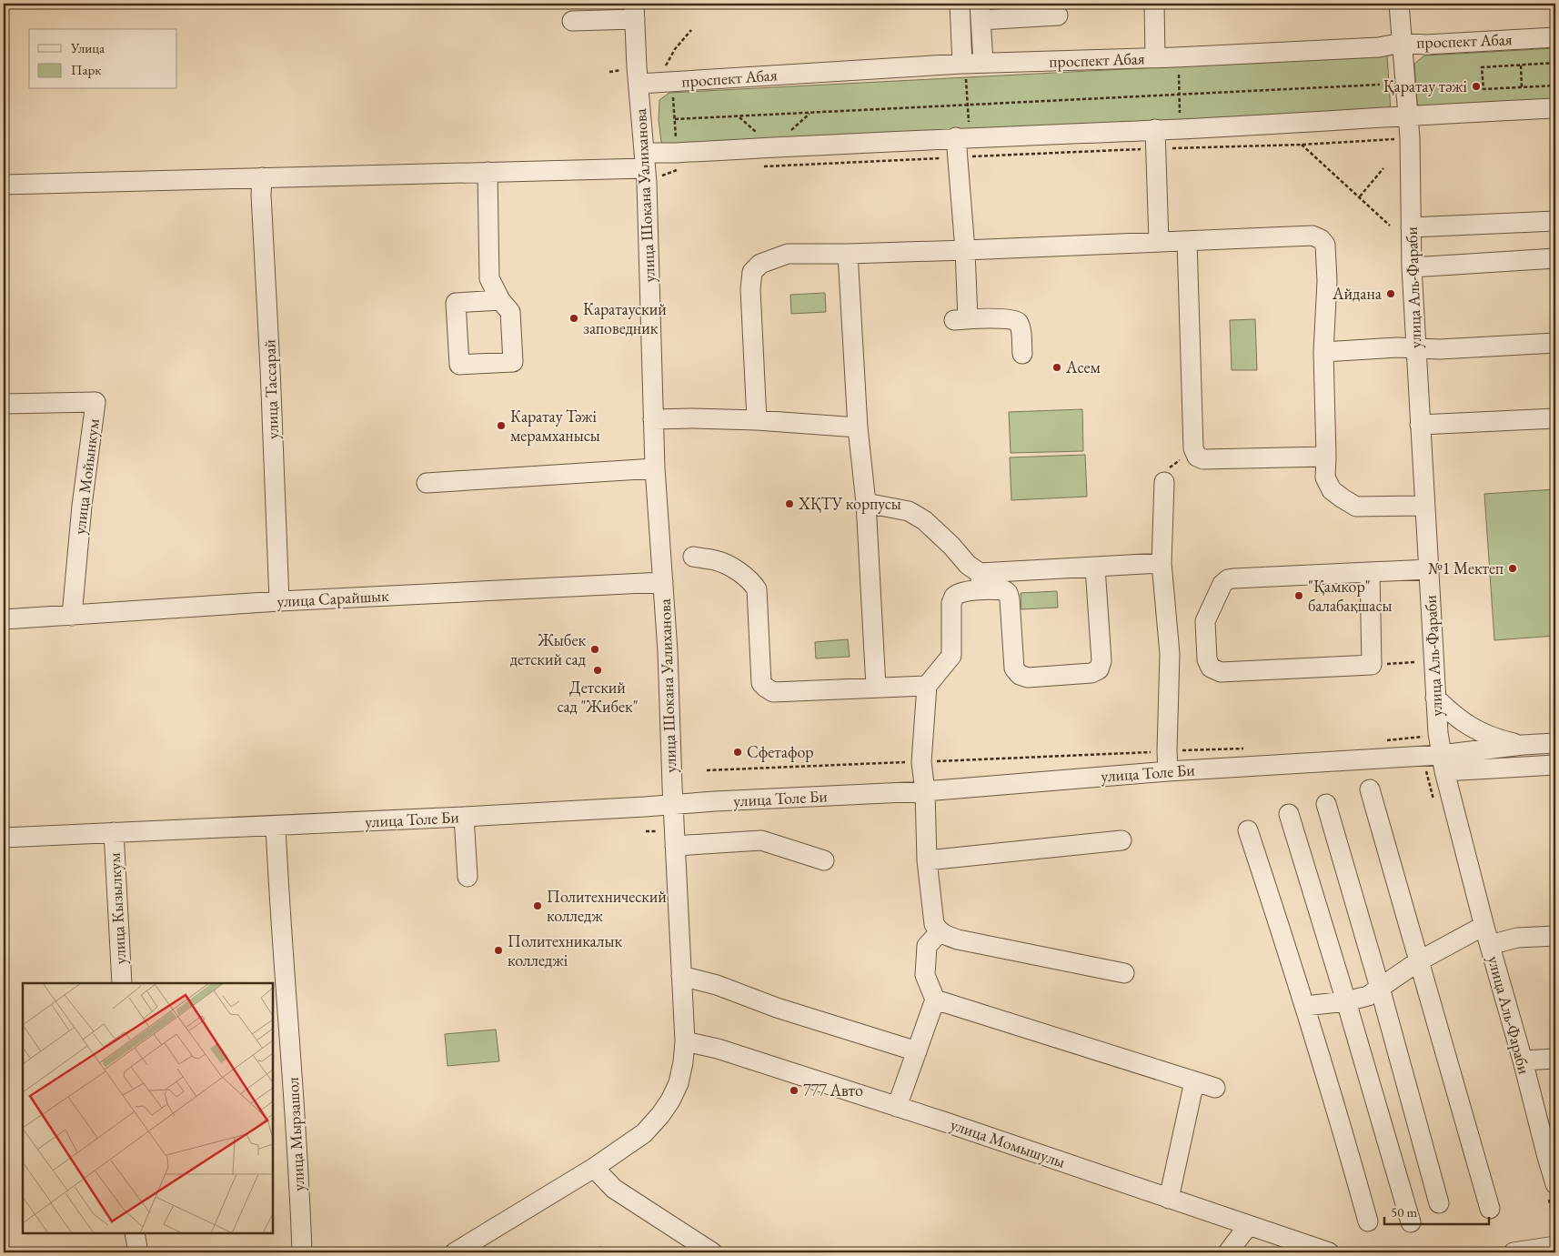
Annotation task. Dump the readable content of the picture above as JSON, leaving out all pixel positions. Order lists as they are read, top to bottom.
{
  "streets": {
    "street": [
      "проспект Абая",
      "улица Шокана Уалиханова",
      "улица Аль-Фараби",
      "улица Тассарай",
      "улица Мойынкум",
      "улица Сарайшык",
      "улица Толе Би",
      "улица Кызылкум",
      "улица Мырзашол",
      "улица Момышулы"
    ]
  },
  "crossings": [
    ["проспект Абая", "улица Шокана Уалиханова"],
    ["проспект Абая", "улица Аль-Фараби"],
    ["улица Шокана Уалиханова", "улица Сарайшык"],
    ["улица Шокана Уалиханова", "улица Толе Би"],
    ["улица Шокана Уалиханова", "улица Момышулы"],
    ["улица Аль-Фараби", "улица Толе Би"],
    ["улица Тассарай", "улица Сарайшык"],
    ["улица Мойынкум", "улица Сарайшык"],
    ["улица Толе Би", "улица Кызылкум"],
    ["улица Толе Би", "улица Мырзашол"]
  ],
  "places": [
    "Қаратау тәжі",
    "Айдана",
    "Каратауский заповедник",
    "Асем",
    "Каратау Тәжі мерамханысы",
    "ХҚТУ корпусы",
    "№1 Мектеп",
    "\"Қамкор\" балабақшасы",
    "Жыбек детский сад",
    "Детский сад \"Жибек\"",
    "Сфетафор",
    "Политехнический колледж",
    "Политехникалык колледжі",
    "777 Авто"
  ],
  "legend": ["Улица", "Парк"],
  "scale_bar": "50 m"
}
